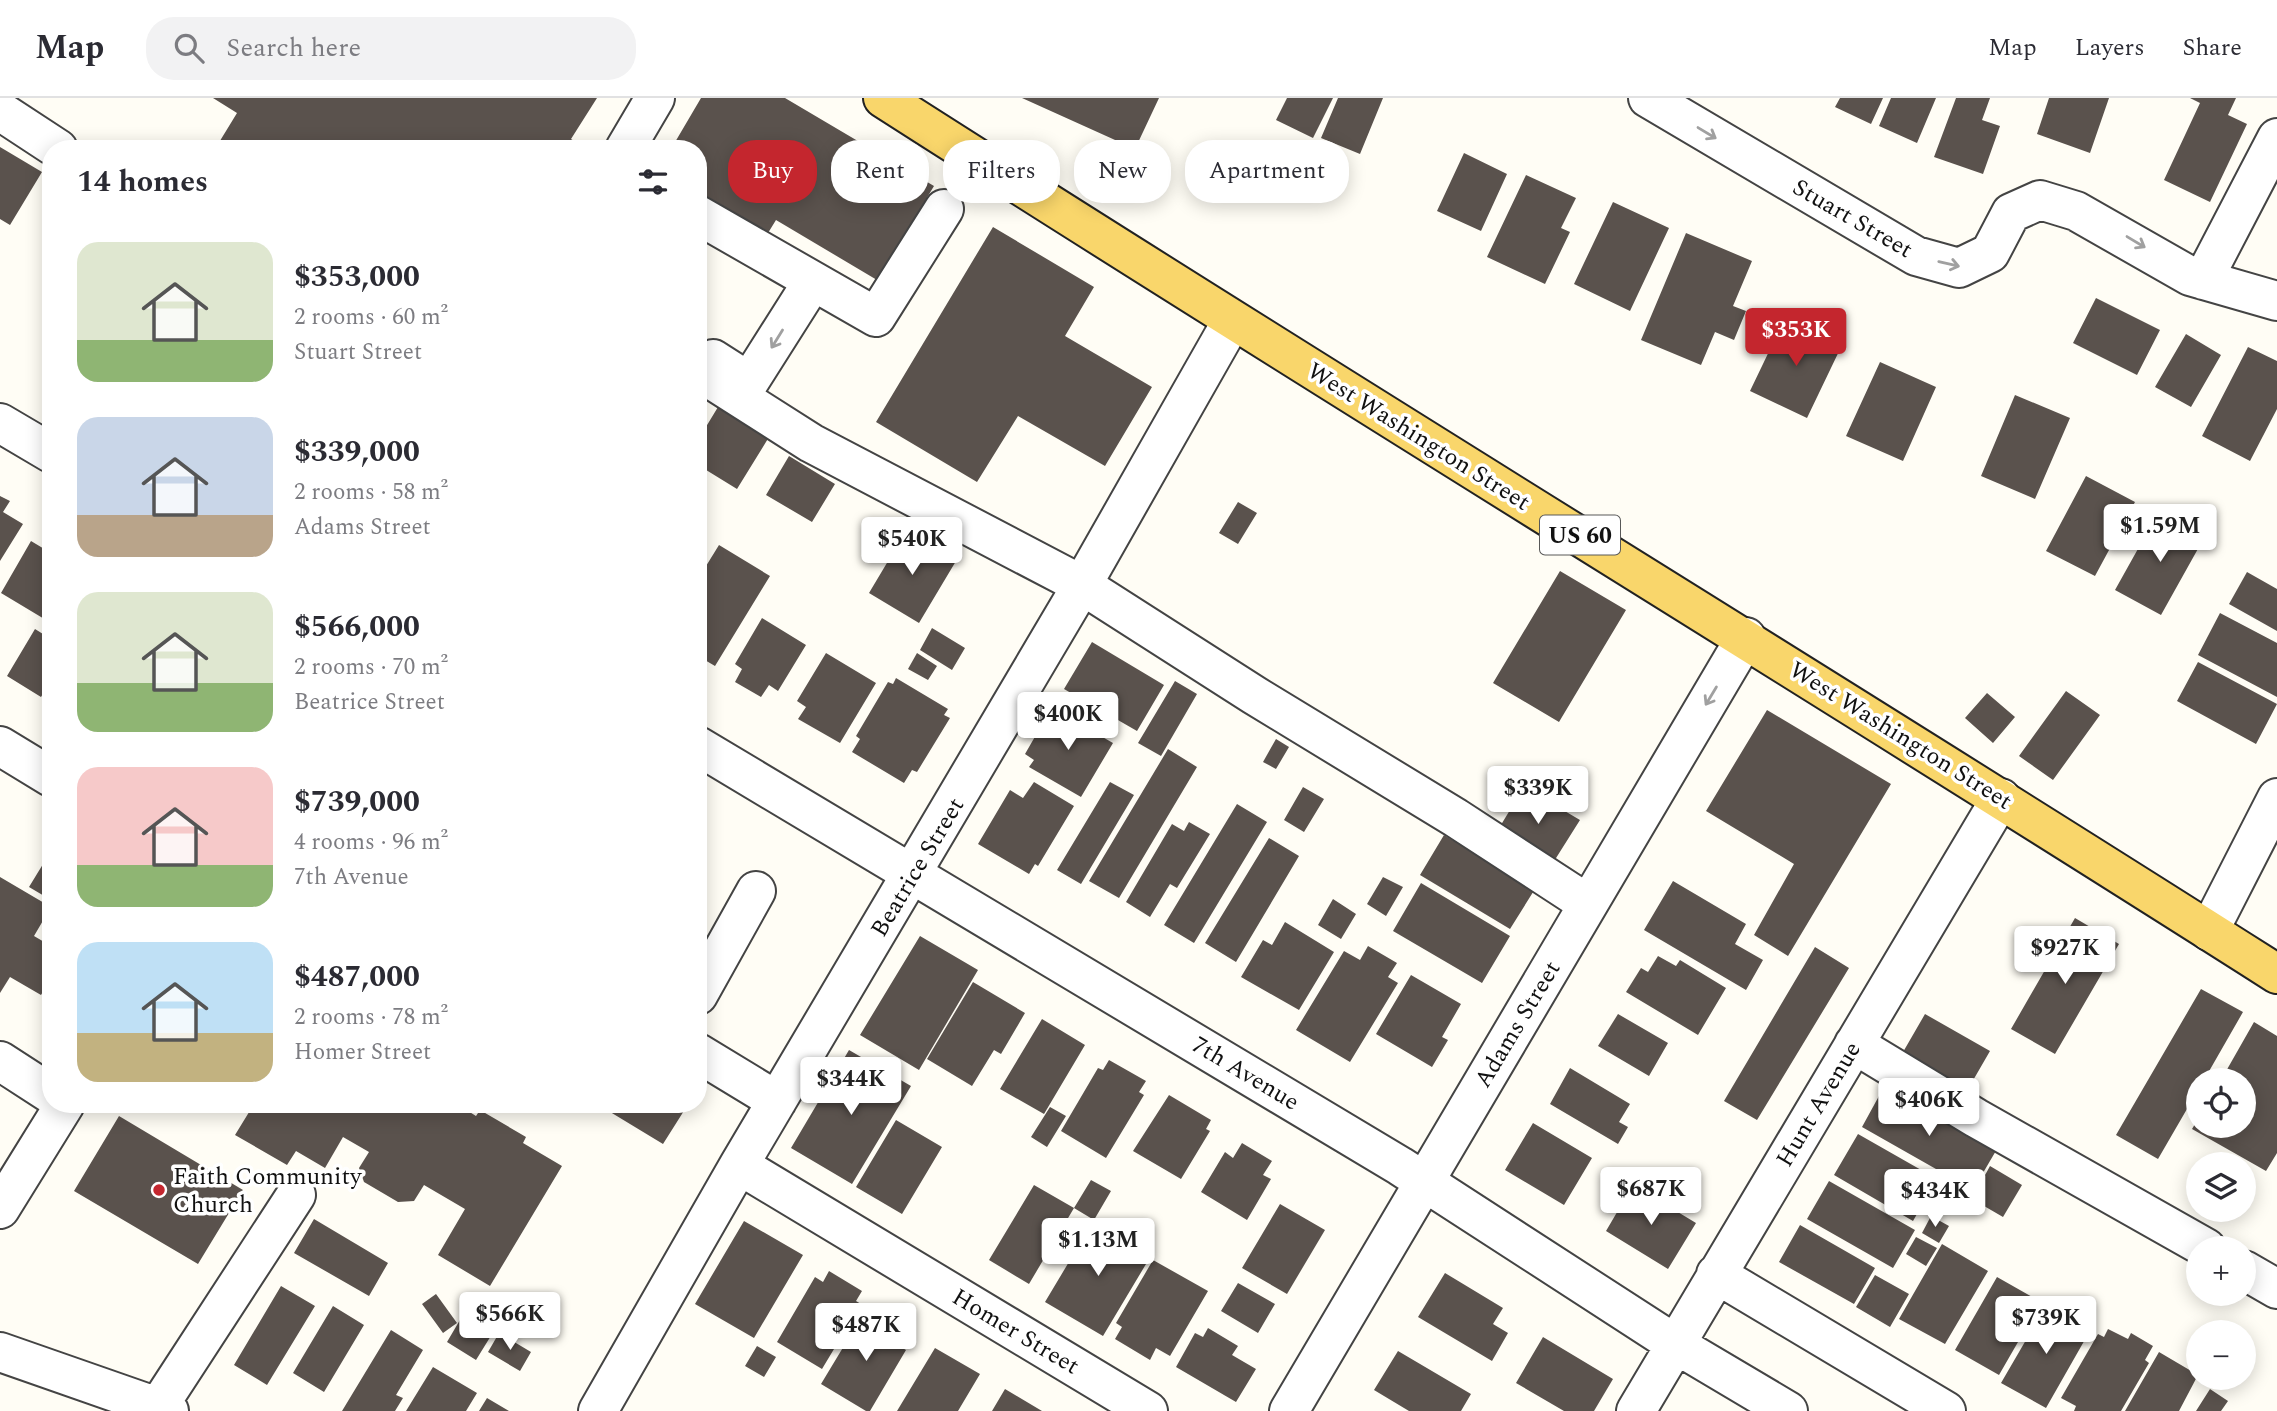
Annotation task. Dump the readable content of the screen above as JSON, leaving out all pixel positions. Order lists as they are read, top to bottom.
{
  "streets": {
    "main road": ["West Washington Street", "US 60"],
    "street": [
      "Stuart Street",
      "Beatrice Street",
      "Adams Street",
      "7th Avenue",
      "Hunt Avenue",
      "Homer Street"
    ]
  },
  "crossings": [
    ["West Washington Street", "Beatrice Street"],
    ["West Washington Street", "Adams Street"],
    ["West Washington Street", "Hunt Avenue"],
    ["Beatrice Street", "7th Avenue"],
    ["Beatrice Street", "Homer Street"],
    ["Adams Street", "7th Avenue"],
    ["7th Avenue", "Hunt Avenue"]
  ],
  "one_way": ["Stuart Street"],
  "places": ["Faith Community Church"],
  "page": {
    "header": "Map",
    "search": "Search here",
    "nav": ["Map", "Layers", "Share"],
    "chip": [
      "Buy",
      "Rent",
      "Filters",
      "New",
      "Apartment"
    ],
    "heading": "14 homes",
    "list": [
      {
        "name": "$353,000",
        "note": "2 rooms · 60 m² · Stuart Street"
      },
      {
        "name": "$339,000",
        "note": "2 rooms · 58 m² · Adams Street"
      },
      {
        "name": "$566,000",
        "note": "2 rooms · 70 m² · Beatrice Street"
      },
      {
        "name": "$739,000",
        "note": "4 rooms · 96 m² · 7th Avenue"
      },
      {
        "name": "$487,000",
        "note": "2 rooms · 78 m² · Homer Street"
      }
    ],
    "price": [
      "$353K",
      "$1.59M",
      "$540K",
      "$400K",
      "$339K",
      "$927K",
      "$344K",
      "$406K",
      "$687K",
      "$434K",
      "$1.13M",
      "$566K",
      "$739K",
      "$487K"
    ],
    "map_buttons": ["+", "−"]
  }
}
